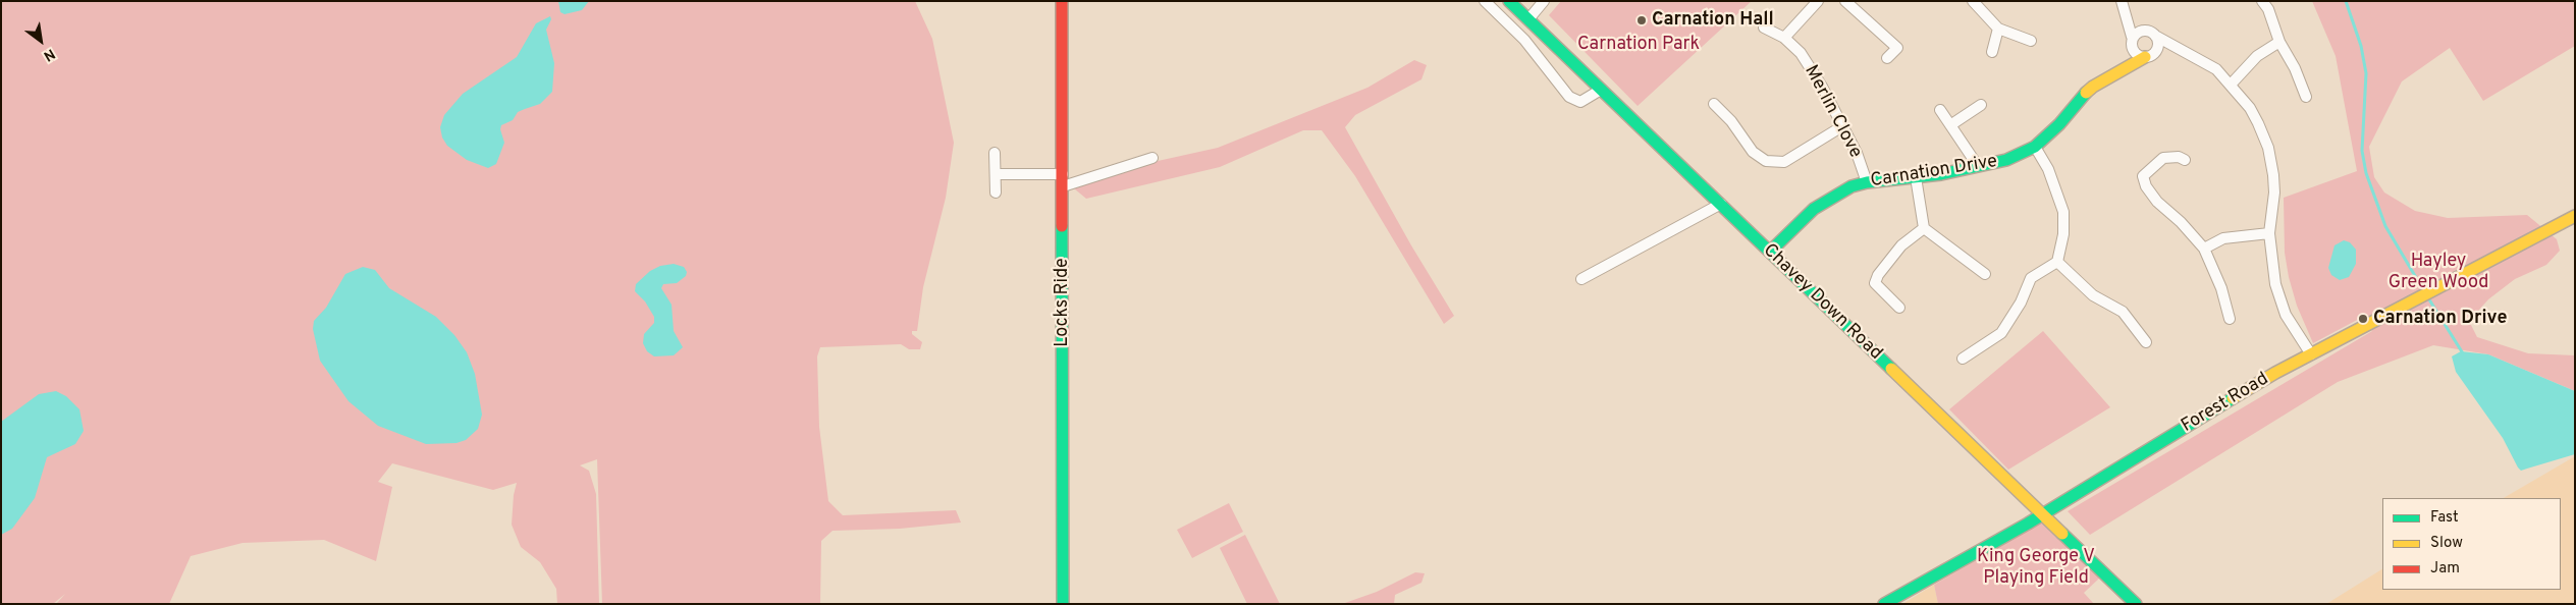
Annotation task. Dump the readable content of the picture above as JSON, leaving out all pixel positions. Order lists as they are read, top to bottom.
{
  "streets": {
    "main road": [
      "Carnation Drive",
      "Locks Ride",
      "Chavey Down Road",
      "Forest Road"
    ],
    "street": ["Merlin Clove"]
  },
  "crossings": [
    ["Merlin Clove", "Carnation Drive"],
    ["Carnation Drive", "Chavey Down Road"],
    ["Carnation Drive", "Forest Road"],
    ["Chavey Down Road", "Forest Road"]
  ],
  "parks": ["Carnation Park", "Hayley Green Wood", "King George V Playing Field"],
  "places": ["Carnation Hall", "Carnation Drive"],
  "legend": ["Fast", "Slow", "Jam"],
  "north": "bottom right"
}
